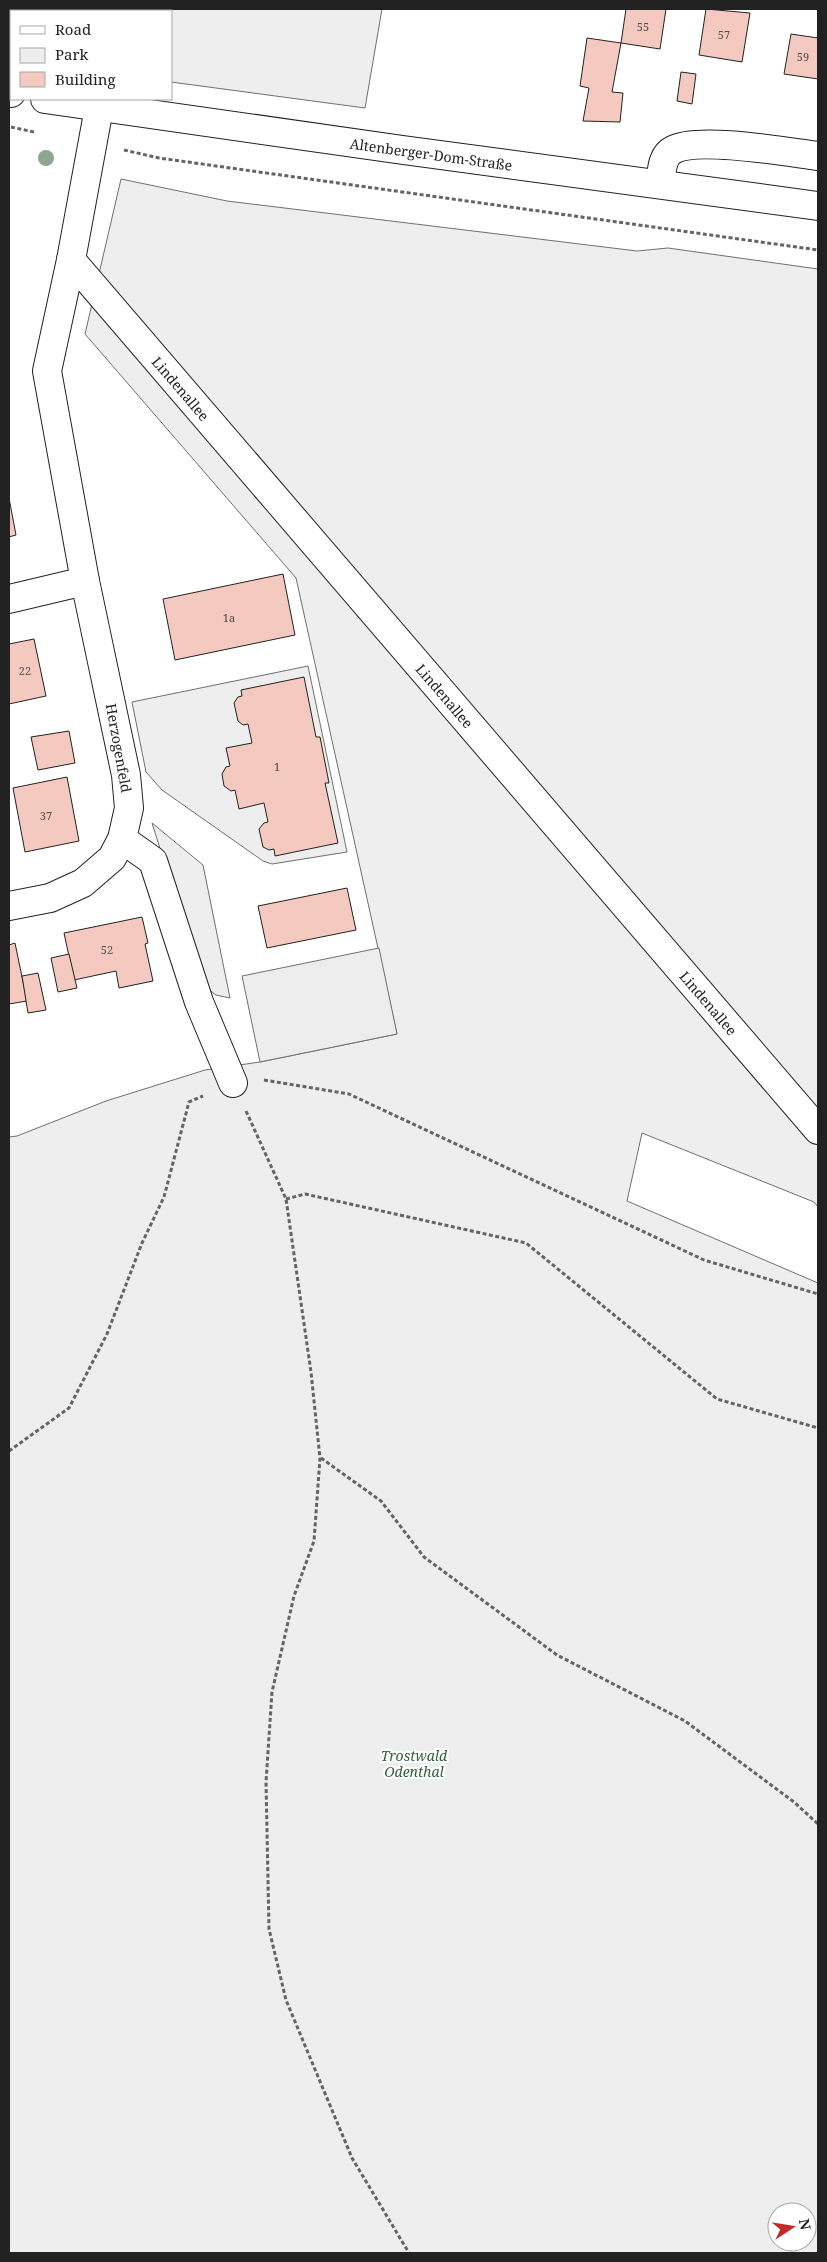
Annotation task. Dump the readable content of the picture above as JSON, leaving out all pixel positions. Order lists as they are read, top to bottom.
{
  "streets": {
    "street": ["Altenberger-Dom-Straße", "Lindenallee", "Herzogenfeld"]
  },
  "parks": ["Trostwald Odenthal"],
  "house_numbers": [
    "55",
    "57",
    "59",
    "1a",
    "22",
    "1",
    "37",
    "52"
  ],
  "legend": ["Road", "Park", "Building"],
  "north": "right"
}
